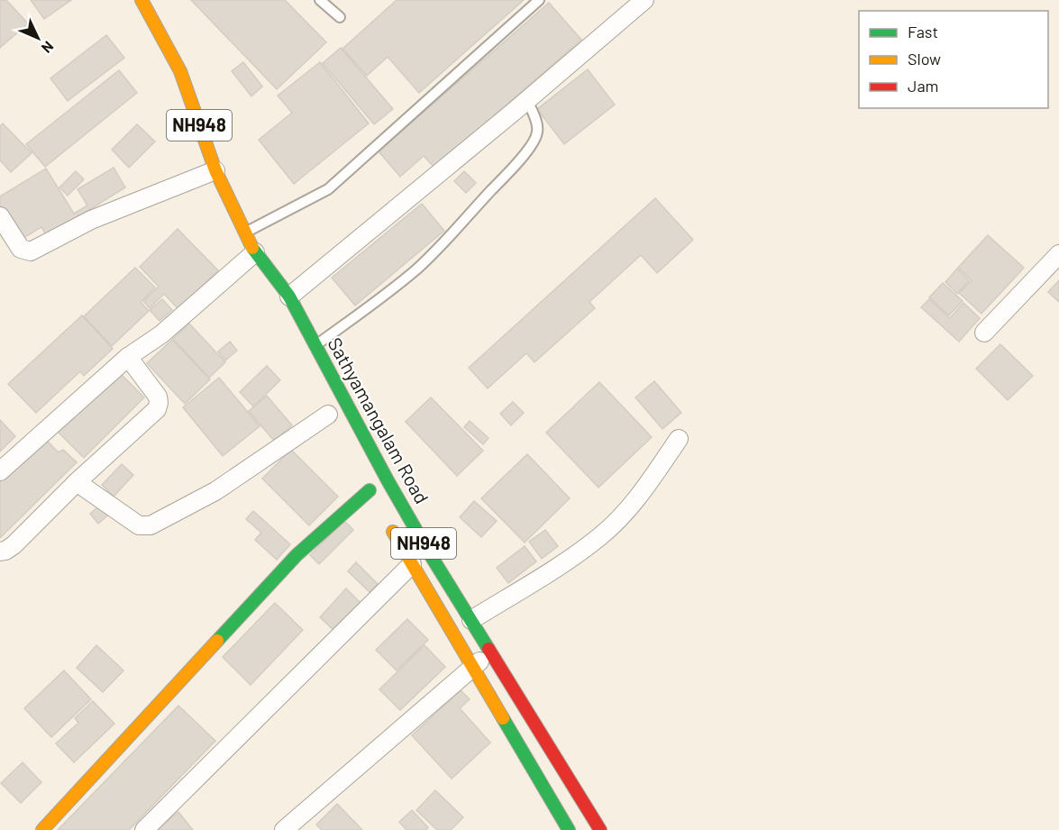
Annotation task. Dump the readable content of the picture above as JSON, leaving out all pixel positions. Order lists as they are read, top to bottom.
{
  "streets": {
    "main road": ["NH948", "Sathyamangalam Road"]
  },
  "legend": ["Fast", "Slow", "Jam"],
  "north": "bottom right"
}
